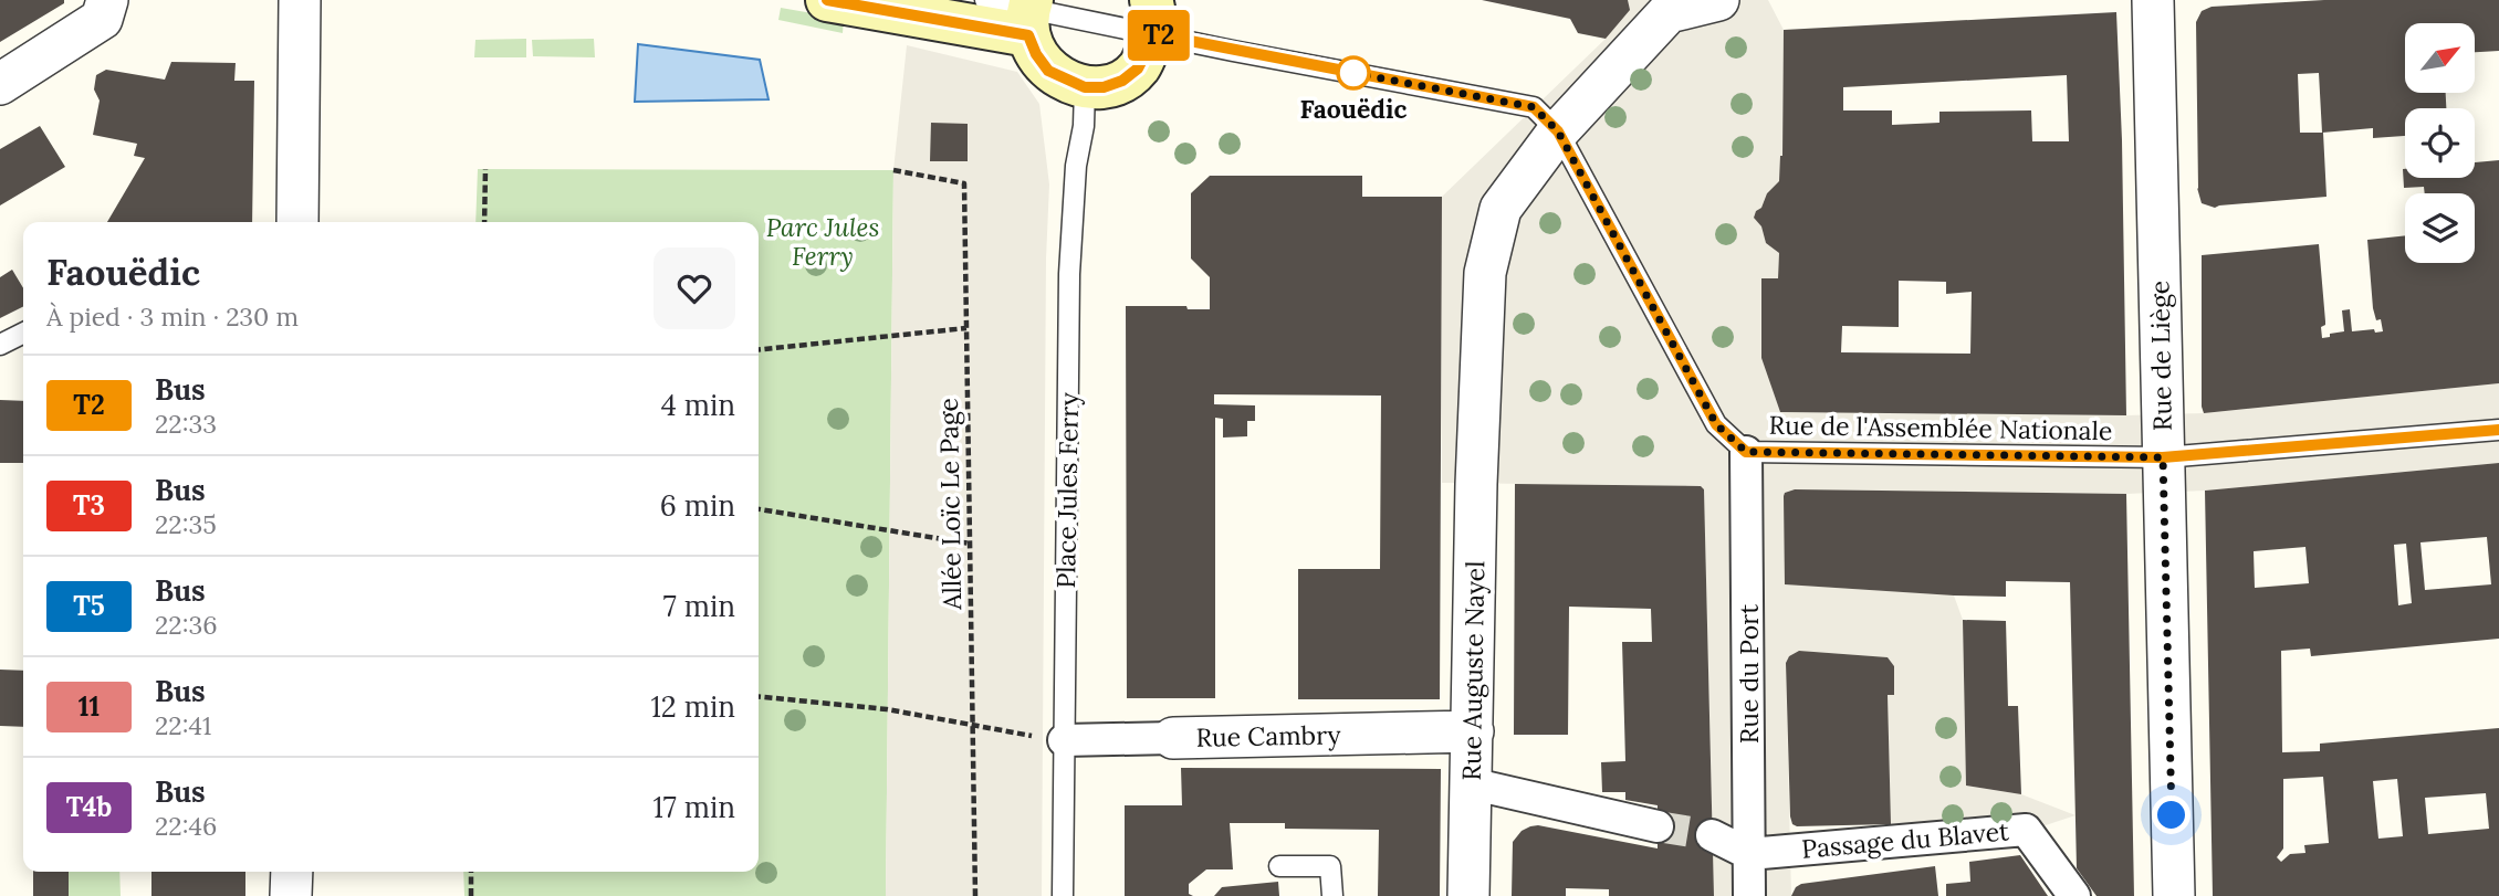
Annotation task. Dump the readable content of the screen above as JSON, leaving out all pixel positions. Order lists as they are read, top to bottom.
{
  "streets": {
    "street": [
      "Rue de Liège",
      "Rue Auguste Nayel",
      "Rue du Port",
      "Rue Cambry",
      "Passage du Blavet"
    ],
    "lane": ["Rue de l'Assemblée Nationale", "Place Jules Ferry"],
    "path": ["Allée Loïc Le Page"]
  },
  "crossings": [
    ["Rue de Liège", "Rue de l'Assemblée Nationale"],
    ["Rue de l'Assemblée Nationale", "Rue Auguste Nayel"],
    ["Rue de l'Assemblée Nationale", "Rue du Port"],
    ["Place Jules Ferry", "Rue Cambry"],
    ["Rue Auguste Nayel", "Rue Cambry"],
    ["Rue du Port", "Passage du Blavet"]
  ],
  "parks": ["Parc Jules Ferry"],
  "places": ["Faouëdic"],
  "lines": ["bus line T2"],
  "north": "top right",
  "page": {
    "on_map": "T2",
    "heading": ["Faouëdic", "À pied · 3 min · 230 m"],
    "list": [
      {
        "mark": "T2",
        "name": "Bus",
        "note": "22:33",
        "value": "4 min"
      },
      {
        "mark": "T3",
        "name": "Bus",
        "note": "22:35",
        "value": "6 min"
      },
      {
        "mark": "T5",
        "name": "Bus",
        "note": "22:36",
        "value": "7 min"
      },
      {
        "mark": "11",
        "name": "Bus",
        "note": "22:41",
        "value": "12 min"
      },
      {
        "mark": "T4b",
        "name": "Bus",
        "note": "22:46",
        "value": "17 min"
      }
    ]
  }
}
